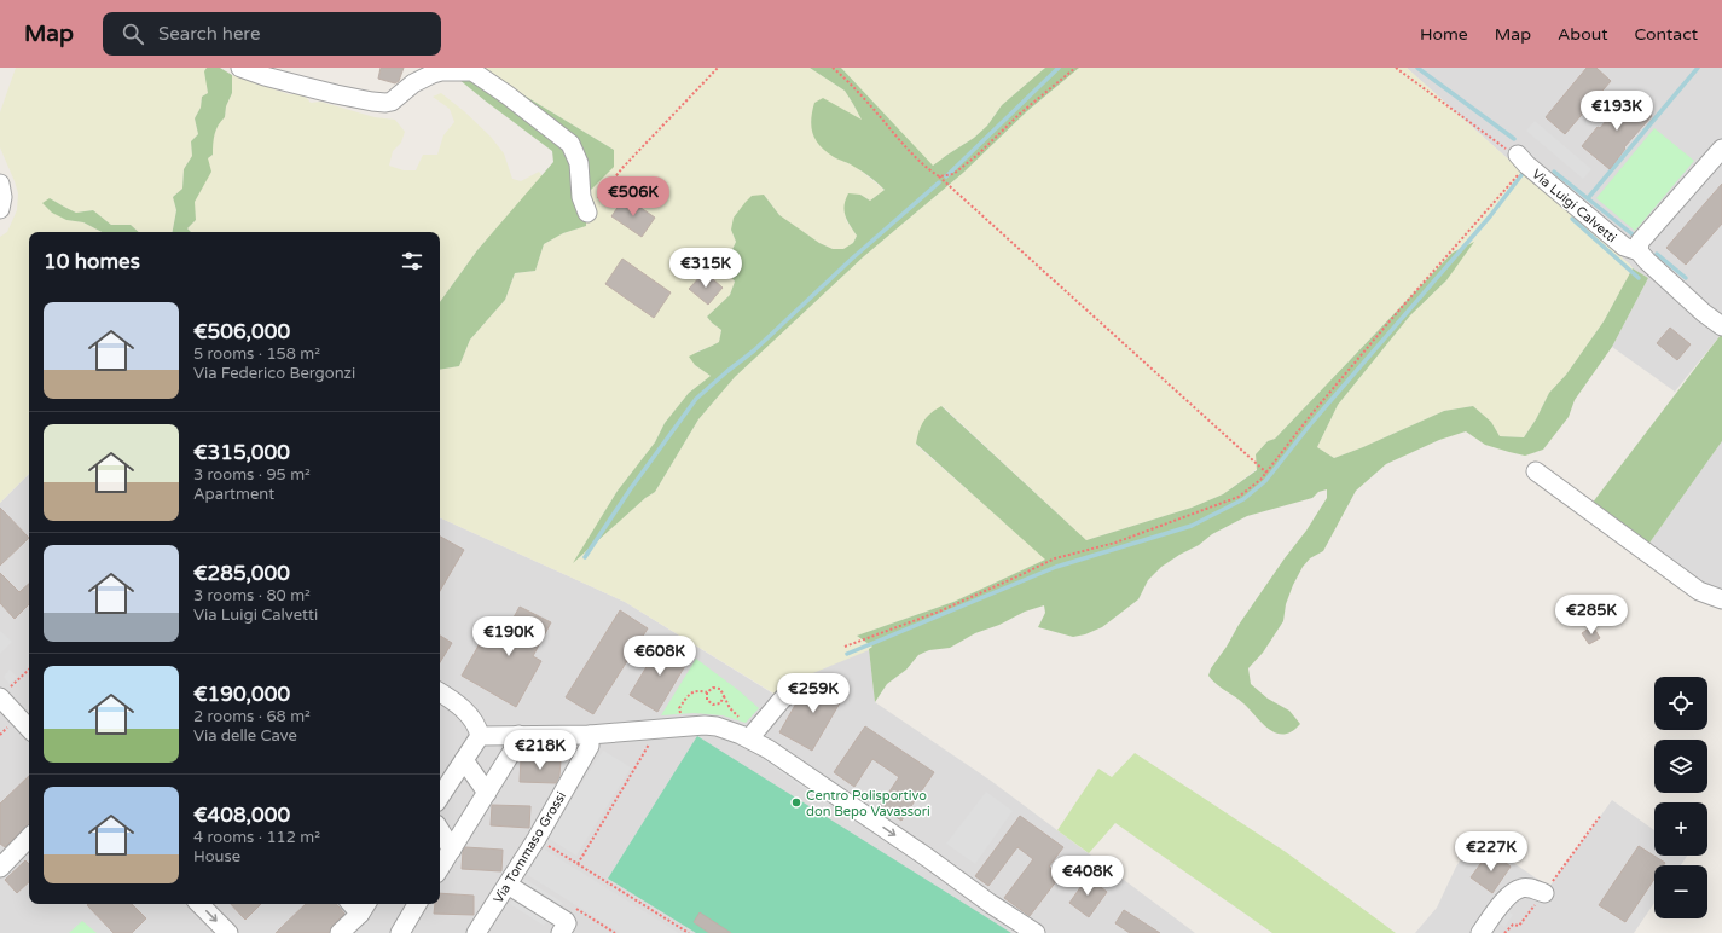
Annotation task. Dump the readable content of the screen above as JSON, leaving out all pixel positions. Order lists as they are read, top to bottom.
{
  "streets": {
    "street": ["Via Luigi Calvetti", "Via Tommaso Grossi"]
  },
  "places": ["Centro Polisportivo don Bepo Vavassori"],
  "page": {
    "header": "Map",
    "search": "Search here",
    "nav": [
      "Home",
      "Map",
      "About",
      "Contact"
    ],
    "price": [
      "€193K",
      "€506K",
      "€315K",
      "€285K",
      "€190K",
      "€608K",
      "€259K",
      "€218K",
      "€227K",
      "€408K"
    ],
    "heading": "10 homes",
    "list": [
      {
        "name": "€506,000",
        "note": "5 rooms · 158 m² · Via Federico Bergonzi"
      },
      {
        "name": "€315,000",
        "note": "3 rooms · 95 m² · Apartment"
      },
      {
        "name": "€285,000",
        "note": "3 rooms · 80 m² · Via Luigi Calvetti"
      },
      {
        "name": "€190,000",
        "note": "2 rooms · 68 m² · Via delle Cave"
      },
      {
        "name": "€408,000",
        "note": "4 rooms · 112 m² · House"
      }
    ],
    "map_buttons": ["+", "−"]
  }
}
